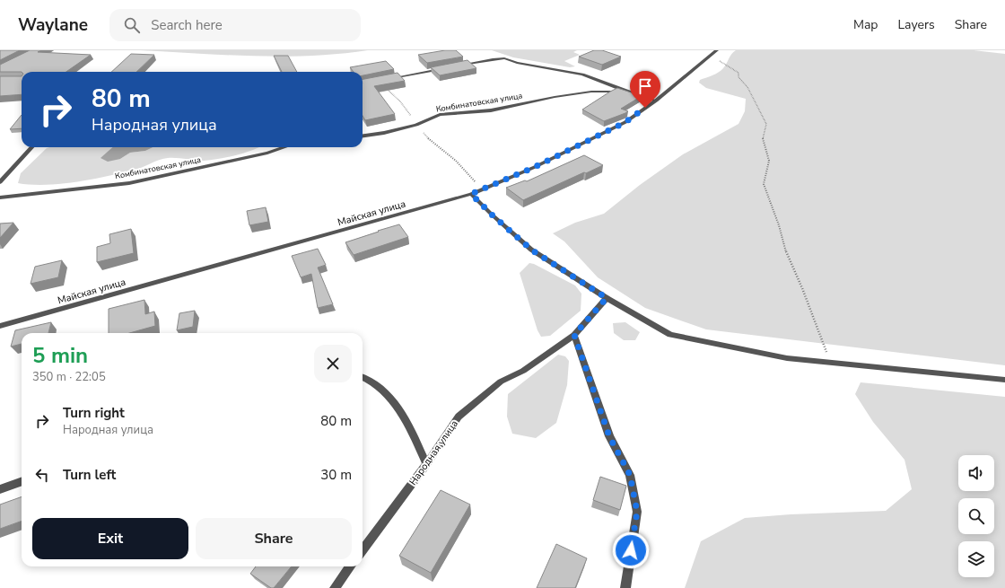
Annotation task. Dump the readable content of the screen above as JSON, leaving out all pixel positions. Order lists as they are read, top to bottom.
{
  "streets": {
    "street": ["Комбинатовская улица", "Майская улица", "Народная улица"]
  },
  "page": {
    "header": "Waylane",
    "search": "Search here",
    "nav": ["Map", "Layers", "Share"],
    "turn": ["80 m", "Народная улица"],
    "heading": ["5 min", "350 m · 22:05"],
    "list": [
      {
        "name": "Turn right",
        "note": "Народная улица",
        "value": "80 m"
      },
      {
        "name": "Turn left",
        "value": "30 m"
      }
    ],
    "buttons": ["Exit", "Share"]
  }
}
